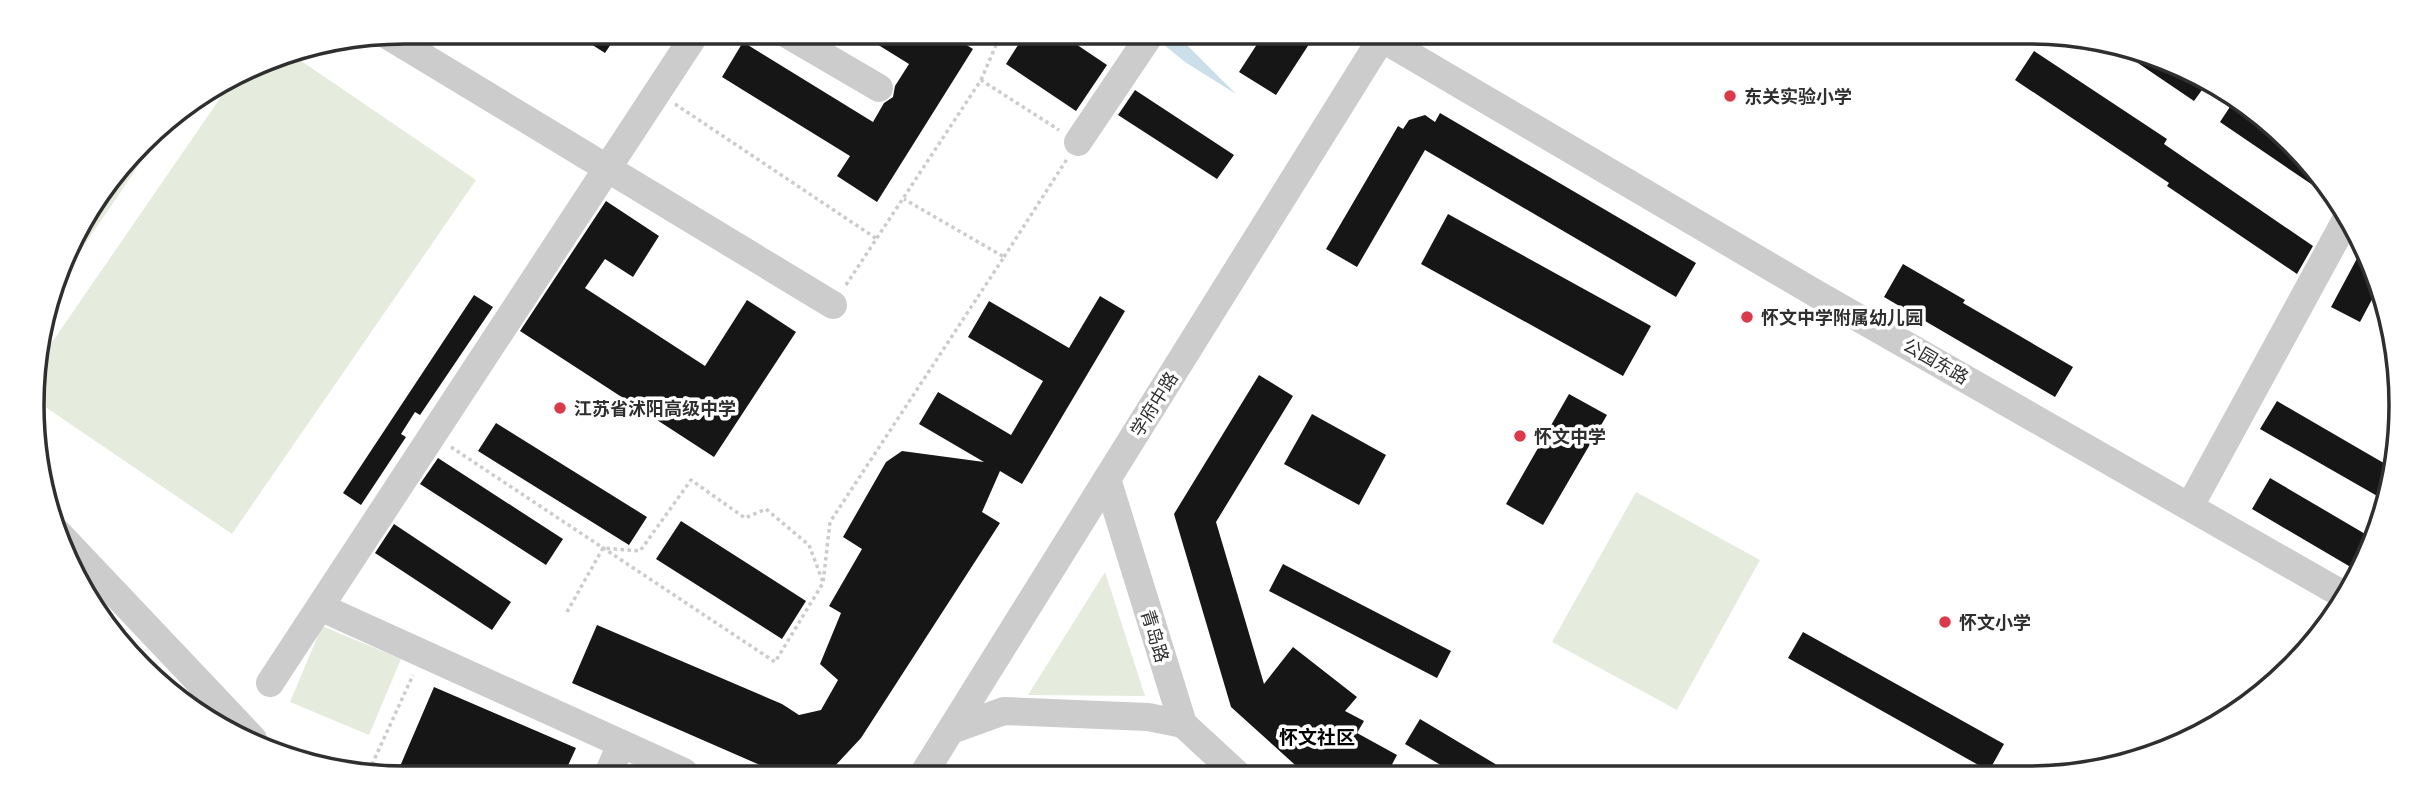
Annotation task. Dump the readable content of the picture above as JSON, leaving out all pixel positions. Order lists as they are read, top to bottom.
{
  "streets": {
    "street": ["公园东路", "学府中路", "青岛路"]
  },
  "crossings": [
    ["学府中路", "青岛路"]
  ],
  "districts": ["怀文社区"],
  "places": [
    "东关实验小学",
    "怀文中学附属幼儿园",
    "江苏省沭阳高级中学",
    "怀文中学",
    "怀文小学"
  ]
}
